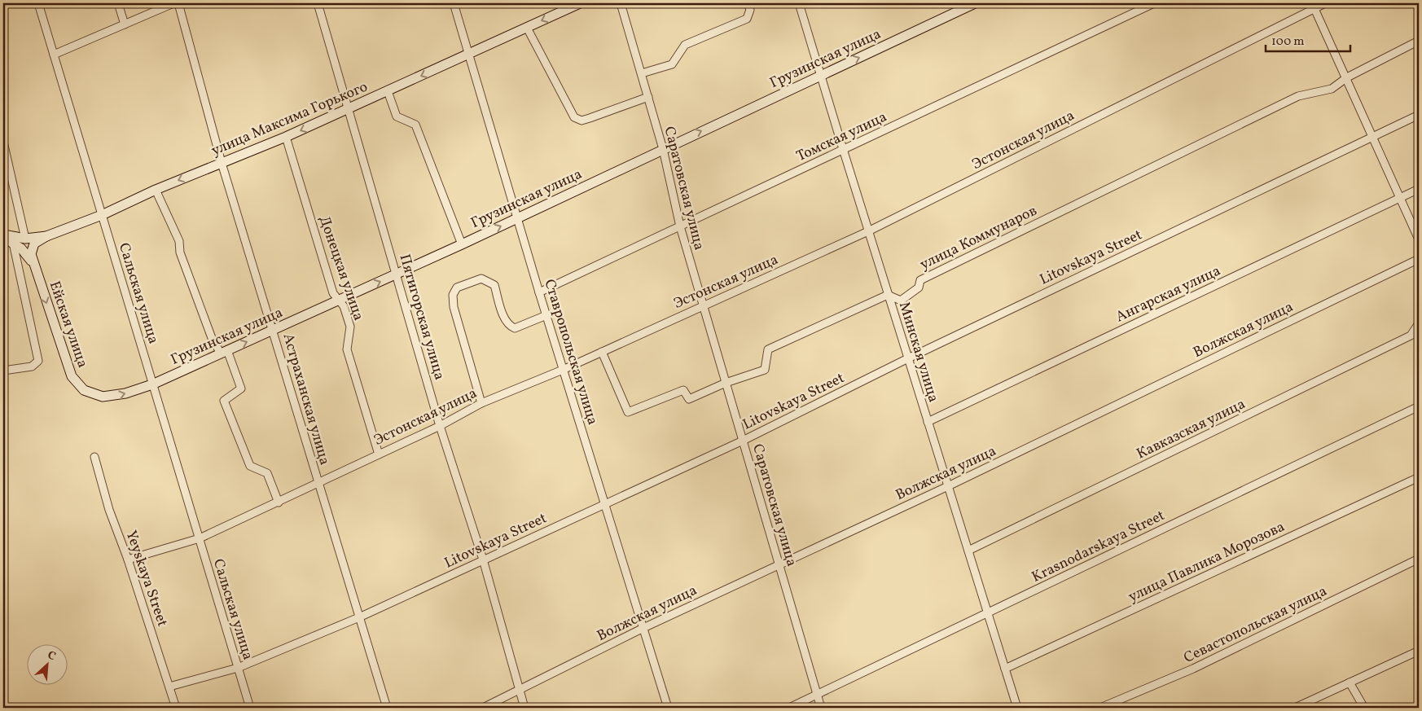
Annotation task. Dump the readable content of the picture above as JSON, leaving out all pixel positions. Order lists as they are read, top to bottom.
{
  "streets": {
    "main road": ["Грузинская улица", "улица Максима Горького", "Ейская улица"],
    "street": [
      "Томская улица",
      "Эстонская улица",
      "Саратовская улица",
      "улица Коммунаров",
      "Litovskaya Street",
      "Донецкая улица",
      "Сальская улица",
      "Ангарская улица",
      "Пятигорская улица",
      "Волжская улица",
      "Ставропольская улица",
      "Минская улица",
      "Астраханская улица",
      "Кавказская улица",
      "Krasnodarskaya Street",
      "улица Павлика Морозова",
      "Yeyskaya Street",
      "Севастопольская улица"
    ]
  },
  "crossings": [
    ["Грузинская улица", "Саратовская улица"],
    ["Грузинская улица", "Донецкая улица"],
    ["Грузинская улица", "Сальская улица"],
    ["Грузинская улица", "Пятигорская улица"],
    ["Грузинская улица", "Ейская улица"],
    ["Грузинская улица", "Ставропольская улица"],
    ["Грузинская улица", "Минская улица"],
    ["Грузинская улица", "Астраханская улица"],
    ["улица Максима Горького", "Донецкая улица"],
    ["улица Максима Горького", "Сальская улица"],
    ["улица Максима Горького", "Пятигорская улица"],
    ["улица Максима Горького", "Ставропольская улица"],
    ["улица Максима Горького", "Астраханская улица"],
    ["Томская улица", "Саратовская улица"],
    ["Томская улица", "Ставропольская улица"],
    ["Томская улица", "Минская улица"],
    ["Эстонская улица", "Саратовская улица"],
    ["Эстонская улица", "Донецкая улица"],
    ["Эстонская улица", "Сальская улица"],
    ["Эстонская улица", "Пятигорская улица"],
    ["Эстонская улица", "Ставропольская улица"],
    ["Эстонская улица", "Минская улица"],
    ["Эстонская улица", "Астраханская улица"],
    ["Эстонская улица", "Yeyskaya Street"],
    ["Саратовская улица", "Litovskaya Street"],
    ["Саратовская улица", "Волжская улица"],
    ["Саратовская улица", "Krasnodarskaya Street"],
    ["улица Коммунаров", "Минская улица"],
    ["Litovskaya Street", "Сальская улица"],
    ["Litovskaya Street", "Пятигорская улица"],
    ["Litovskaya Street", "Ставропольская улица"],
    ["Litovskaya Street", "Минская улица"],
    ["Litovskaya Street", "Астраханская улица"],
    ["Litovskaya Street", "Yeyskaya Street"],
    ["Ангарская улица", "Минская улица"],
    ["Пятигорская улица", "Волжская улица"],
    ["Волжская улица", "Ставропольская улица"],
    ["Волжская улица", "Минская улица"],
    ["Минская улица", "Кавказская улица"],
    ["Минская улица", "Krasnodarskaya Street"],
    ["Минская улица", "улица Павлика Морозова"]
  ],
  "one_way": ["Грузинская улица", "улица Максима Горького", "Ейская улица"],
  "scale_bar": "100 m",
  "north": "top right"
}
